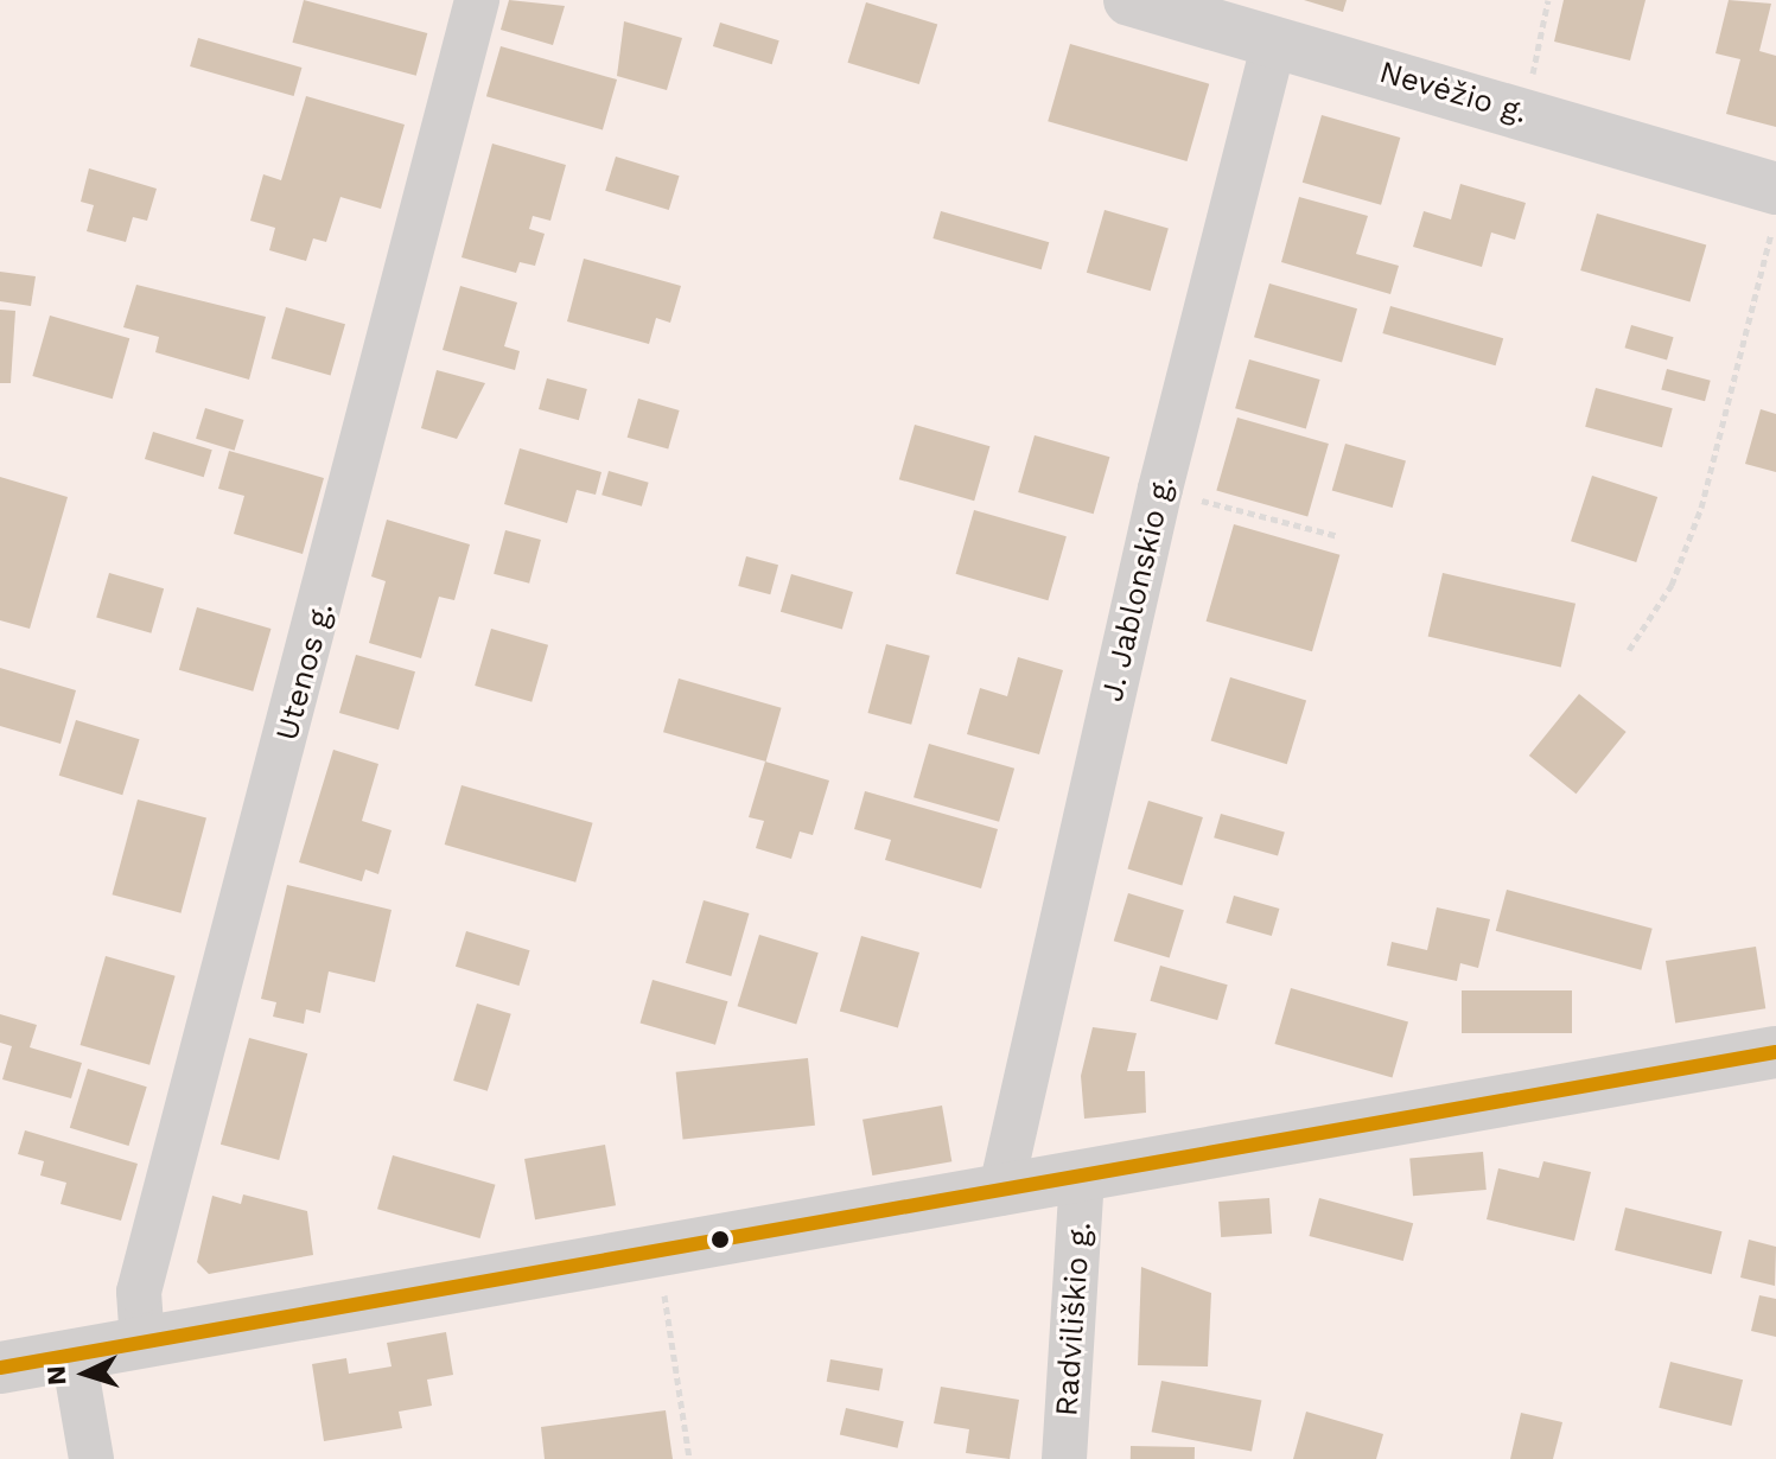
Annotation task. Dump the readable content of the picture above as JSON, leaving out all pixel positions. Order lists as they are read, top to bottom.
{
  "streets": {
    "main road": ["Nevėžio g."],
    "street": ["J. Jablonskio g.", "Utenos g.", "Radviliškio g."]
  },
  "crossings": [
    ["Nevėžio g.", "J. Jablonskio g."]
  ],
  "north": "left"
}
